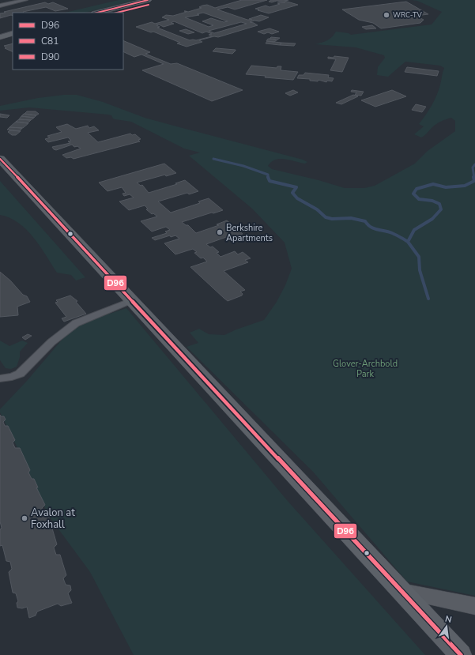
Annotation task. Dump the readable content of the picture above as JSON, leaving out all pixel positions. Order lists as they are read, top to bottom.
{
  "parks": ["Glover-Archbold Park"],
  "places": ["WRC-TV", "Berkshire Apartments", "Avalon at Foxhall"],
  "lines": ["transit line C81", "transit line D90", "transit line D96"],
  "legend": ["D96", "C81", "D90"],
  "north": "top"
}
